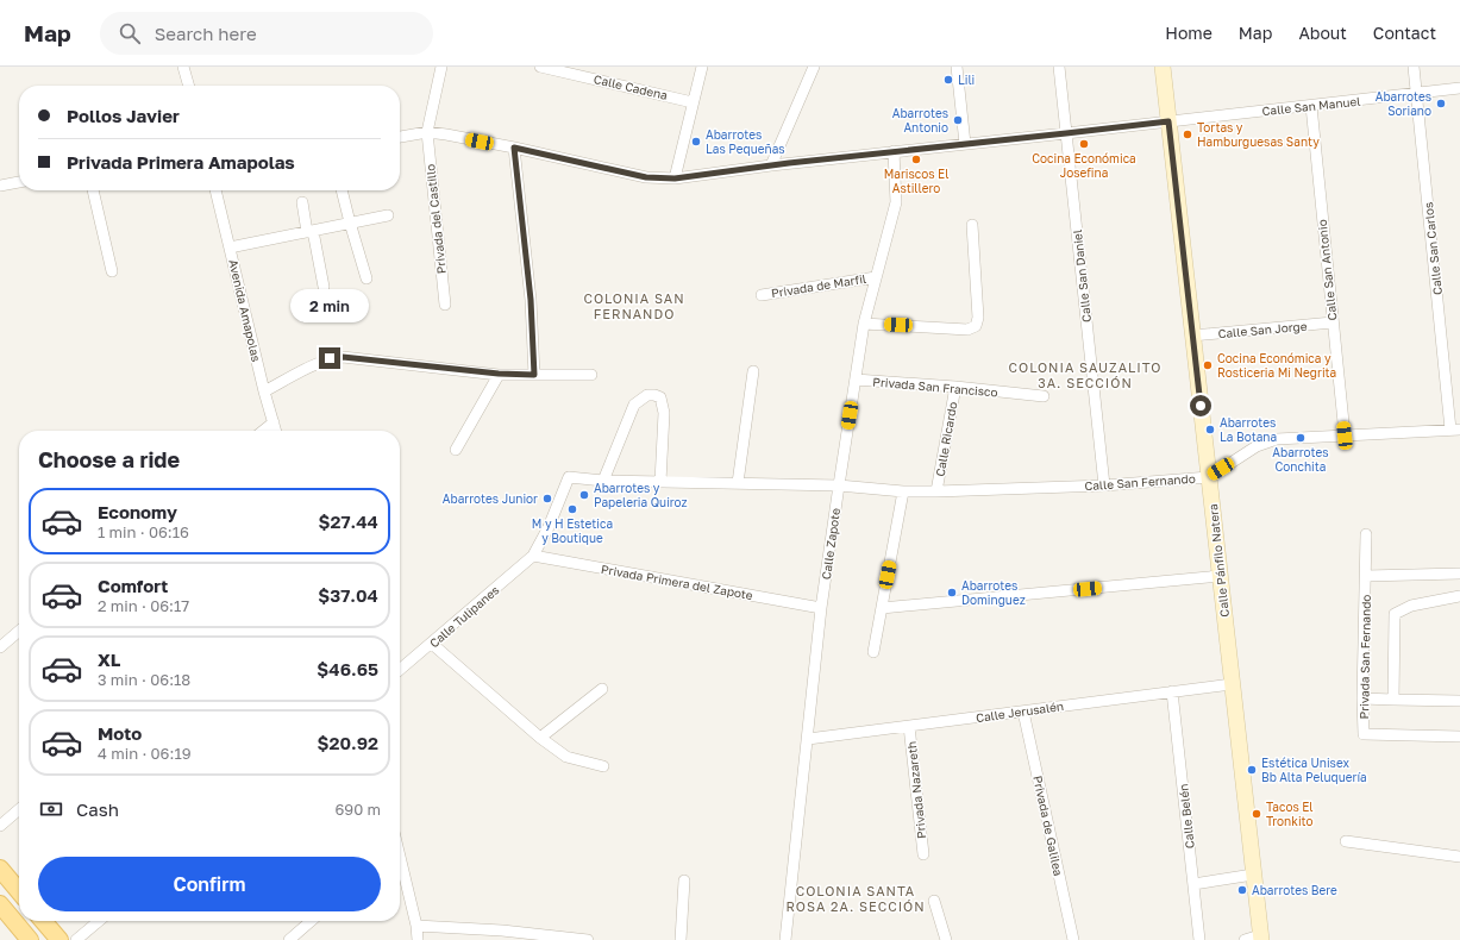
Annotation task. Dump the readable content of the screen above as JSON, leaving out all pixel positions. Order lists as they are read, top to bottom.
{
  "streets": {
    "main road": ["Calle Pánfilo Natera"],
    "street": [
      "Calle Cadena",
      "Calle San Manuel",
      "Privada del Castillo",
      "Calle San Carlos",
      "Calle San Antonio",
      "Calle San Daniel",
      "Privada de Marfil",
      "Avenida Amapolas",
      "Calle San Jorge",
      "Privada San Francisco",
      "Calle Ricardo",
      "Calle San Fernando",
      "Calle Zapote",
      "Privada Primera del Zapote",
      "Calle Tulipanes",
      "Privada San Fernando",
      "Calle Jerusalén",
      "Privada Nazareth",
      "Calle Belén",
      "Privada de Galilea"
    ]
  },
  "crossings": [
    ["Calle San Manuel", "Privada del Castillo"],
    ["Calle San Manuel", "Calle San Carlos"],
    ["Calle San Manuel", "Calle San Antonio"],
    ["Calle San Manuel", "Calle San Daniel"],
    ["Calle San Manuel", "Calle Zapote"],
    ["Calle San Manuel", "Calle Pánfilo Natera"],
    ["Calle San Carlos", "Calle San Fernando"],
    ["Calle San Antonio", "Calle San Jorge"],
    ["Calle San Antonio", "Calle San Fernando"],
    ["Calle San Daniel", "Calle San Fernando"],
    ["Privada de Marfil", "Calle Zapote"],
    ["Calle San Jorge", "Calle Pánfilo Natera"],
    ["Privada San Francisco", "Calle Ricardo"],
    ["Privada San Francisco", "Calle Zapote"],
    ["Calle Ricardo", "Calle San Fernando"],
    ["Calle San Fernando", "Calle Zapote"],
    ["Calle San Fernando", "Calle Pánfilo Natera"],
    ["Calle San Fernando", "Privada Primera del Zapote"],
    ["Calle San Fernando", "Calle Tulipanes"],
    ["Calle Zapote", "Privada Primera del Zapote"],
    ["Calle Zapote", "Calle Jerusalén"],
    ["Calle Pánfilo Natera", "Calle Jerusalén"],
    ["Privada Primera del Zapote", "Calle Tulipanes"],
    ["Calle Jerusalén", "Privada Nazareth"],
    ["Calle Jerusalén", "Calle Belén"],
    ["Calle Jerusalén", "Privada de Galilea"]
  ],
  "districts": ["COLONIA SAN FERNANDO", "COLONIA SAUZALITO 3A. SECCIÓN", "COLONIA SANTA ROSA 2A. SECCIÓN"],
  "places": [
    "Lili",
    "Abarrotes Soriano",
    "Abarrotes Antonio",
    "Tortas y Hamburguesas Santy",
    "Abarrotes Las Pequeñas",
    "Cocina Económica Josefina",
    "Mariscos El Astillero",
    "Cocina Económica y Rosticeria Mi Negrita",
    "Abarrotes La Botana",
    "Abarrotes Conchita",
    "Abarrotes y Papeleria Quiroz",
    "Abarrotes Junior",
    "M y H Estetica y Boutique",
    "Abarrotes Dominguez",
    "Estética Unisex Bb Alta Peluquería",
    "Tacos El Tronkito",
    "Abarrotes Bere"
  ],
  "page": {
    "header": "Map",
    "search": "Search here",
    "nav": [
      "Home",
      "Map",
      "About",
      "Contact"
    ],
    "banner": ["Pollos Javier", "Privada Primera Amapolas"],
    "bubble": "2 min",
    "heading": "Choose a ride",
    "list": [
      {
        "name": "Economy",
        "note": "1 min · 06:16",
        "value": "$27.44"
      },
      {
        "name": "Comfort",
        "note": "2 min · 06:17",
        "value": "$37.04"
      },
      {
        "name": "XL",
        "note": "3 min · 06:18",
        "value": "$46.65"
      },
      {
        "name": "Moto",
        "note": "4 min · 06:19",
        "value": "$20.92"
      }
    ],
    "pay": ["Cash", "690 m"],
    "buttons": "Confirm"
  }
}
